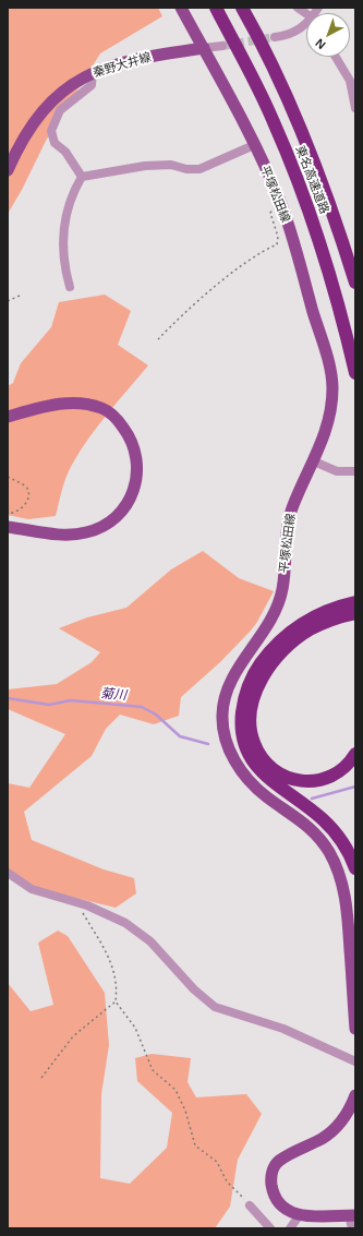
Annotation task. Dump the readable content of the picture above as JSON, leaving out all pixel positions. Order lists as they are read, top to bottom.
{
  "streets": {
    "highway": ["東名高速道路"],
    "main road": ["秦野大井線", "平塚松田線"]
  },
  "crossings": [
    ["秦野大井線", "平塚松田線"]
  ],
  "water": ["菊川"],
  "north": "bottom left"
}
